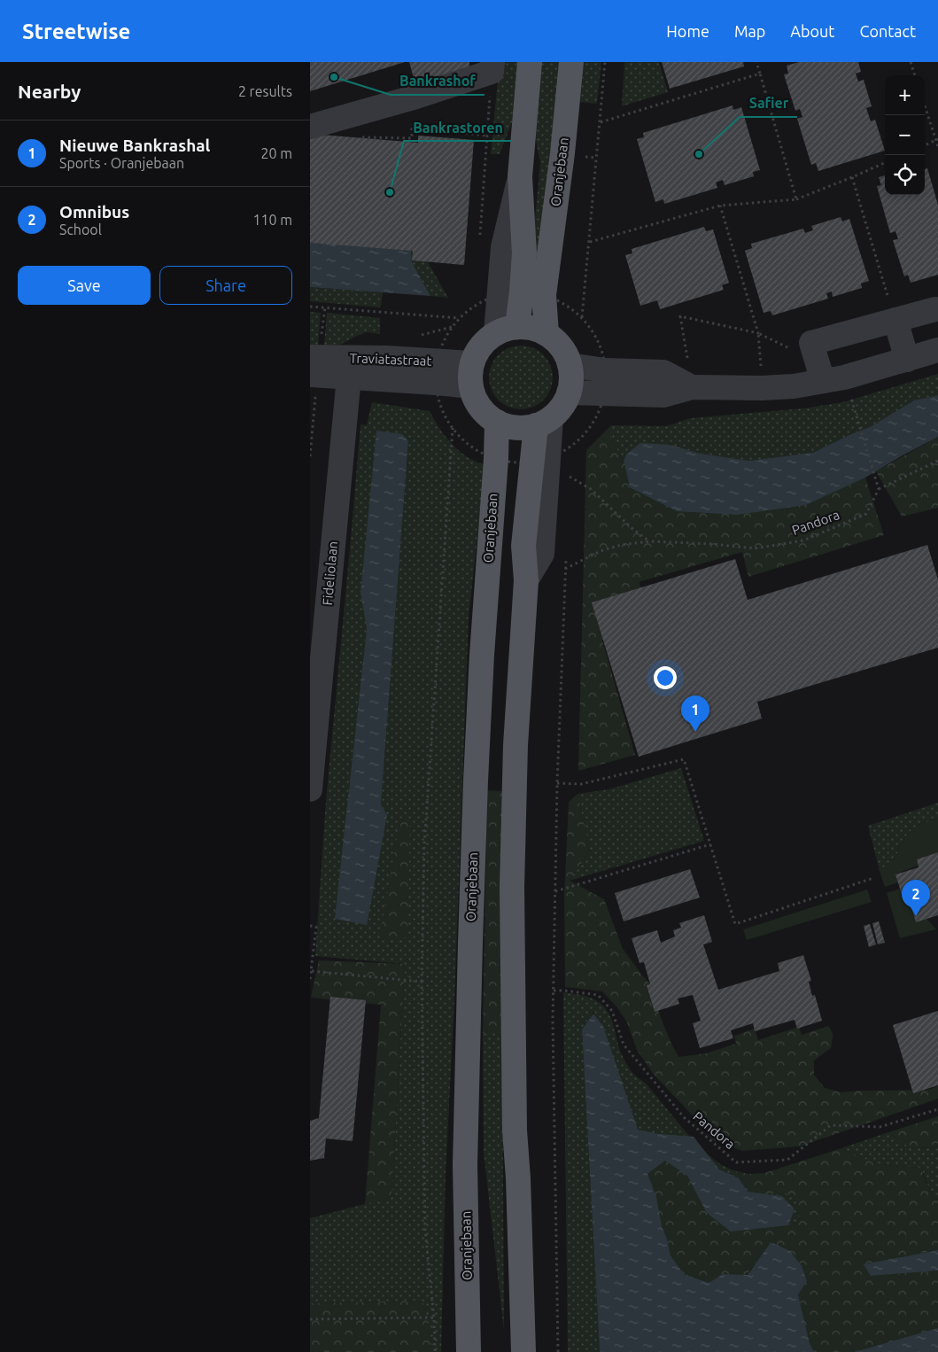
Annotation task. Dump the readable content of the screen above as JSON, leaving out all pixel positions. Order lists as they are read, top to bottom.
{
  "streets": {
    "main road": ["Oranjebaan"],
    "street": ["Traviatastraat", "Fideliolaan"],
    "path": ["Pandora"]
  },
  "crossings": [
    ["Oranjebaan", "Traviatastraat"],
    ["Traviatastraat", "Fideliolaan"]
  ],
  "places": ["Bankrashof", "Safier", "Bankrastoren"],
  "page": {
    "header": "Streetwise",
    "nav": [
      "Home",
      "Map",
      "About",
      "Contact"
    ],
    "heading": ["Nearby", "2 results"],
    "map_buttons": ["+", "−"],
    "list": [
      {
        "mark": "1",
        "name": "Nieuwe Bankrashal",
        "note": "Sports · Oranjebaan",
        "value": "20 m"
      },
      {
        "mark": "2",
        "name": "Omnibus",
        "note": "School",
        "value": "110 m"
      }
    ],
    "buttons": ["Save", "Share"],
    "pins": ["1", "2"]
  }
}
